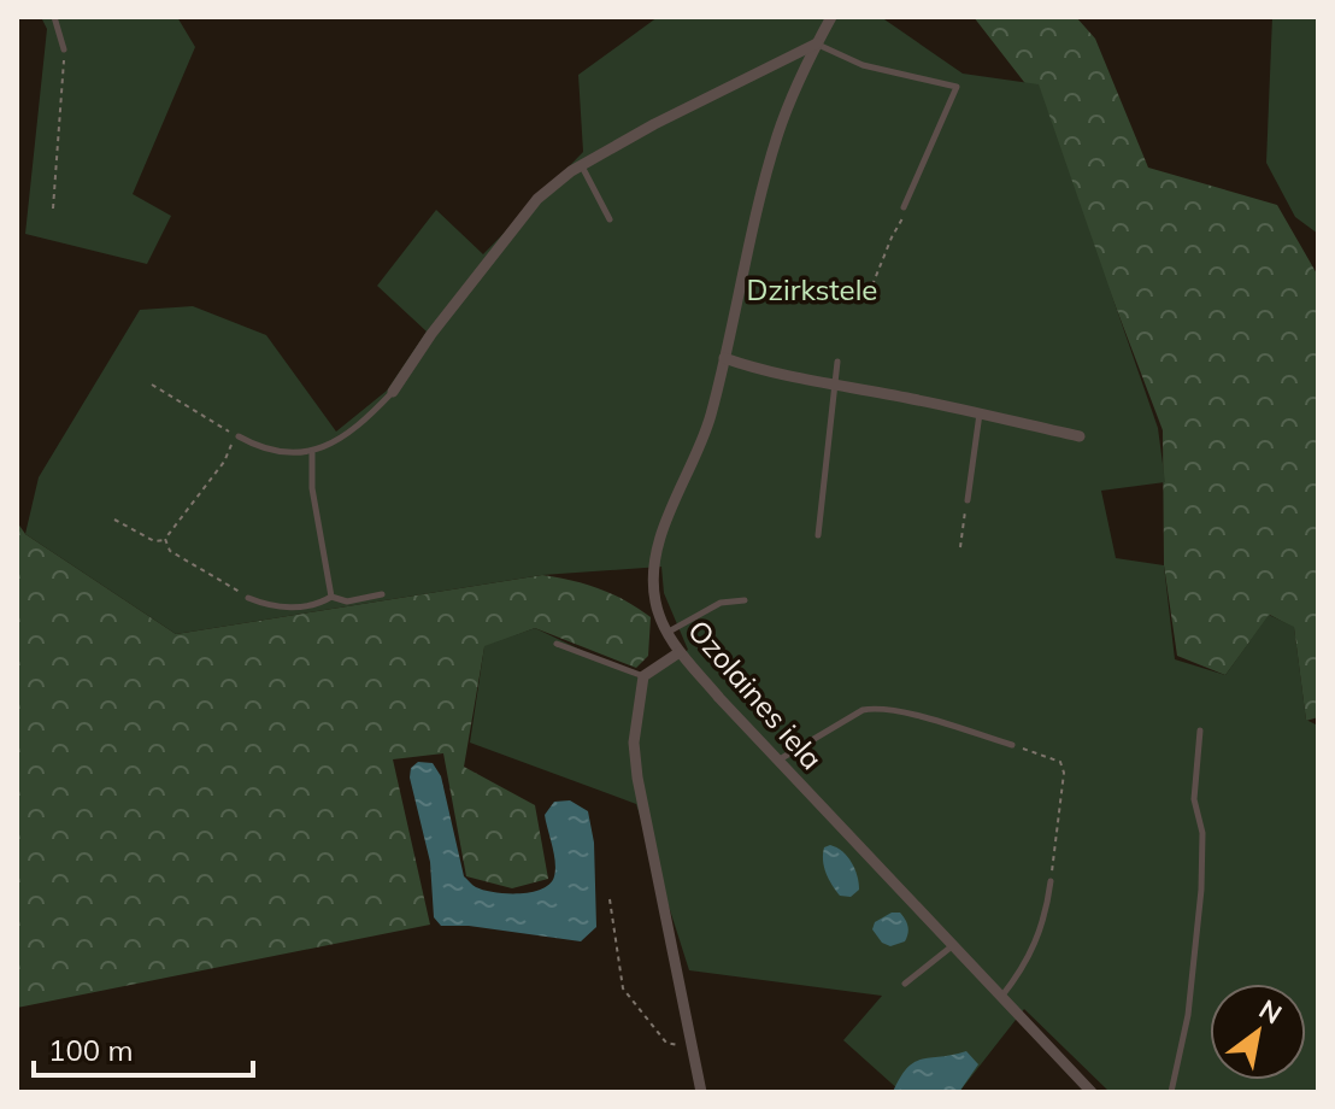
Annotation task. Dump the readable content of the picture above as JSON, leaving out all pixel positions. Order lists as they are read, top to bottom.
{
  "streets": {
    "street": ["Ozolaines iela"]
  },
  "parks": ["Dzirkstele"],
  "scale_bar": "100 m",
  "north": "top right"
}
